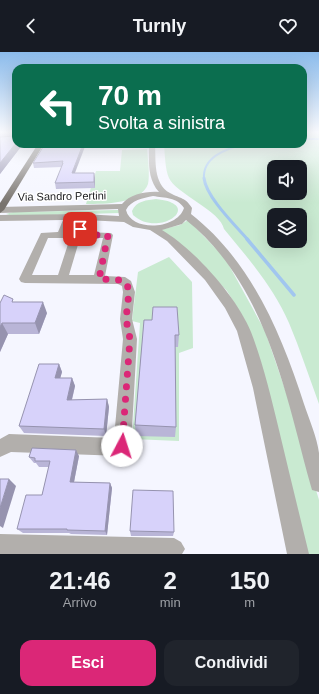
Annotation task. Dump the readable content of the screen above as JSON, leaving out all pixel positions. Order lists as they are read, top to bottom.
{
  "streets": {
    "street": ["Via Sandro Pertini"]
  },
  "page": {
    "header": "Turnly",
    "turn": ["70 m", "Svolta a sinistra"],
    "eta": [
      "21:46",
      "Arrivo",
      "2",
      "min",
      "150",
      "m"
    ],
    "buttons": ["Esci", "Condividi"]
  }
}
